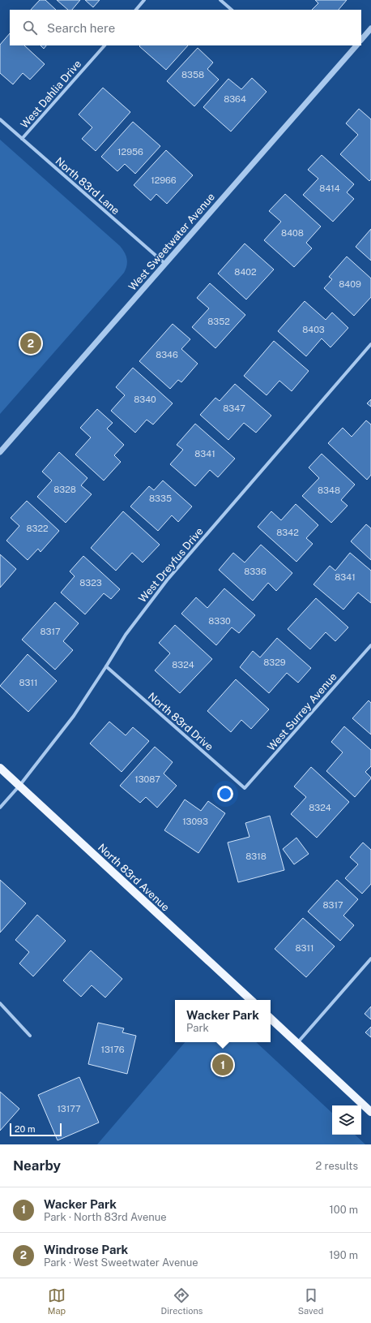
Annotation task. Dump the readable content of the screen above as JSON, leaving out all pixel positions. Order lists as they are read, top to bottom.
{
  "streets": {
    "main road": ["North 83rd Avenue"],
    "street": [
      "West Dahlia Drive",
      "North 83rd Lane",
      "West Sweetwater Avenue",
      "West Dreyfus Drive",
      "West Surrey Avenue",
      "North 83rd Drive"
    ]
  },
  "crossings": [
    ["West Dahlia Drive", "North 83rd Lane"],
    ["North 83rd Lane", "West Sweetwater Avenue"],
    ["West Dreyfus Drive", "North 83rd Drive"],
    ["West Dreyfus Drive", "North 83rd Avenue"],
    ["West Surrey Avenue", "North 83rd Drive"]
  ],
  "house_numbers": [
    "8358",
    "8364",
    "12956",
    "12966",
    "8414",
    "8408",
    "8402",
    "8409",
    "8352",
    "8403",
    "8346",
    "8340",
    "8347",
    "8341",
    "8328",
    "8348",
    "8335",
    "8322",
    "8342",
    "8336",
    "8341",
    "8323",
    "8330",
    "8317",
    "8329",
    "8324",
    "8311",
    "13087",
    "8324",
    "13093",
    "8318",
    "8317",
    "8311",
    "13176",
    "13177"
  ],
  "scale_bar": "20 m",
  "page": {
    "search": "Search here",
    "pins": ["2", "1"],
    "popup": ["Wacker Park", "Park"],
    "scale": "20 m",
    "heading": ["Nearby", "2 results"],
    "list": [
      {
        "mark": "1",
        "name": "Wacker Park",
        "note": "Park · North 83rd Avenue",
        "value": "100 m"
      },
      {
        "mark": "2",
        "name": "Windrose Park",
        "note": "Park · West Sweetwater Avenue",
        "value": "190 m"
      }
    ],
    "nav": ["Map", "Directions", "Saved"]
  }
}
